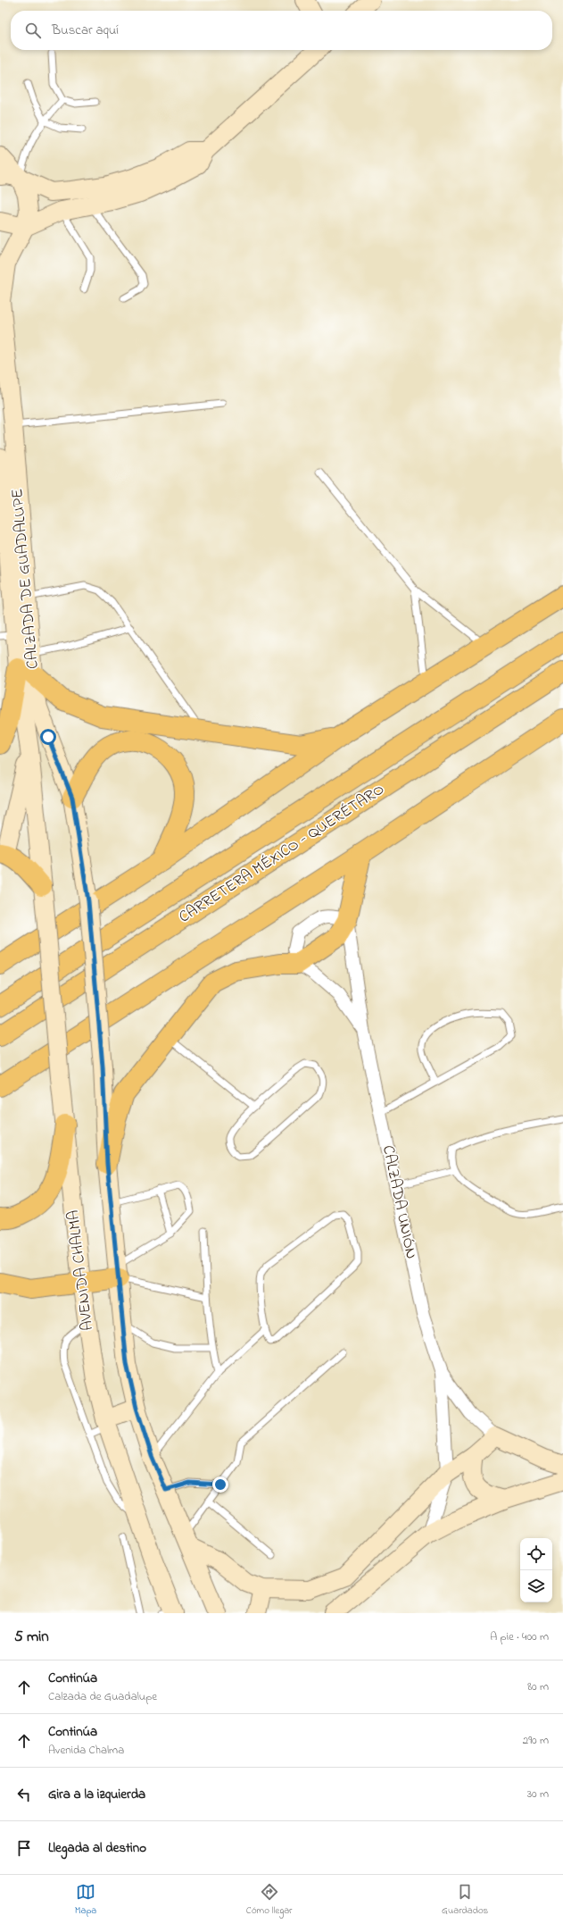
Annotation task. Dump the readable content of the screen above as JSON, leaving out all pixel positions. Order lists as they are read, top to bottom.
{
  "streets": {
    "main road": [
      "CALZADA DE GUADALUPE",
      "CARRETERA MÉXICO - QUERÉTARO",
      "CALZADA UNIÓN",
      "AVENIDA CHALMA"
    ]
  },
  "crossings": [
    ["CALZADA DE GUADALUPE", "AVENIDA CHALMA"]
  ],
  "page": {
    "search": "Buscar aquí",
    "heading": ["5 min", "A pie · 400 m"],
    "list": [
      ["Continúa", "Calzada de Guadalupe", "80 m"],
      ["Continúa", "Avenida Chalma", "290 m"],
      ["Gira a la izquierda", "30 m"],
      "Llegada al destino"
    ],
    "nav": ["Mapa", "Cómo llegar", "Guardados"]
  }
}
